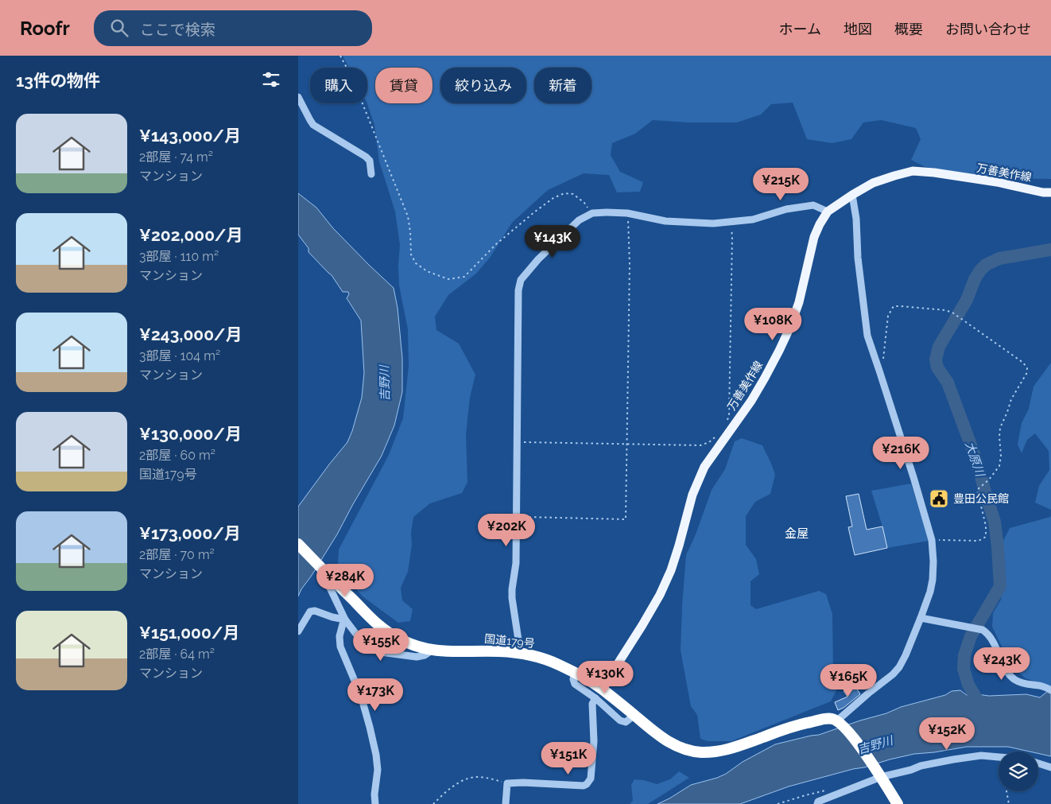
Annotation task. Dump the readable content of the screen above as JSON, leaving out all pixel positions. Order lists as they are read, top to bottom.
{
  "streets": {
    "highway": ["国道179号"],
    "main road": ["万善美作線"]
  },
  "crossings": [
    ["万善美作線", "国道179号"]
  ],
  "districts": ["金屋"],
  "water": ["吉野川", "大原川"],
  "places": {
    "public building": ["豊田公民館"]
  },
  "page": {
    "header": "Roofr",
    "search": "ここで検索",
    "nav": [
      "ホーム",
      "地図",
      "概要",
      "お問い合わせ"
    ],
    "heading": "13件の物件",
    "chip": [
      "購入",
      "賃貸",
      "絞り込み",
      "新着"
    ],
    "list": [
      {
        "name": "¥143,000/月",
        "note": "2部屋 · 74 m² · マンション"
      },
      {
        "name": "¥202,000/月",
        "note": "3部屋 · 110 m² · マンション"
      },
      {
        "name": "¥243,000/月",
        "note": "3部屋 · 104 m² · マンション"
      },
      {
        "name": "¥130,000/月",
        "note": "2部屋 · 60 m² · 国道179号"
      },
      {
        "name": "¥173,000/月",
        "note": "2部屋 · 70 m² · マンション"
      },
      {
        "name": "¥151,000/月",
        "note": "2部屋 · 64 m² · マンション"
      }
    ],
    "price": [
      "¥215K",
      "¥143K",
      "¥108K",
      "¥216K",
      "¥202K",
      "¥284K",
      "¥155K",
      "¥243K",
      "¥130K",
      "¥165K",
      "¥173K",
      "¥152K",
      "¥151K"
    ]
  }
}
